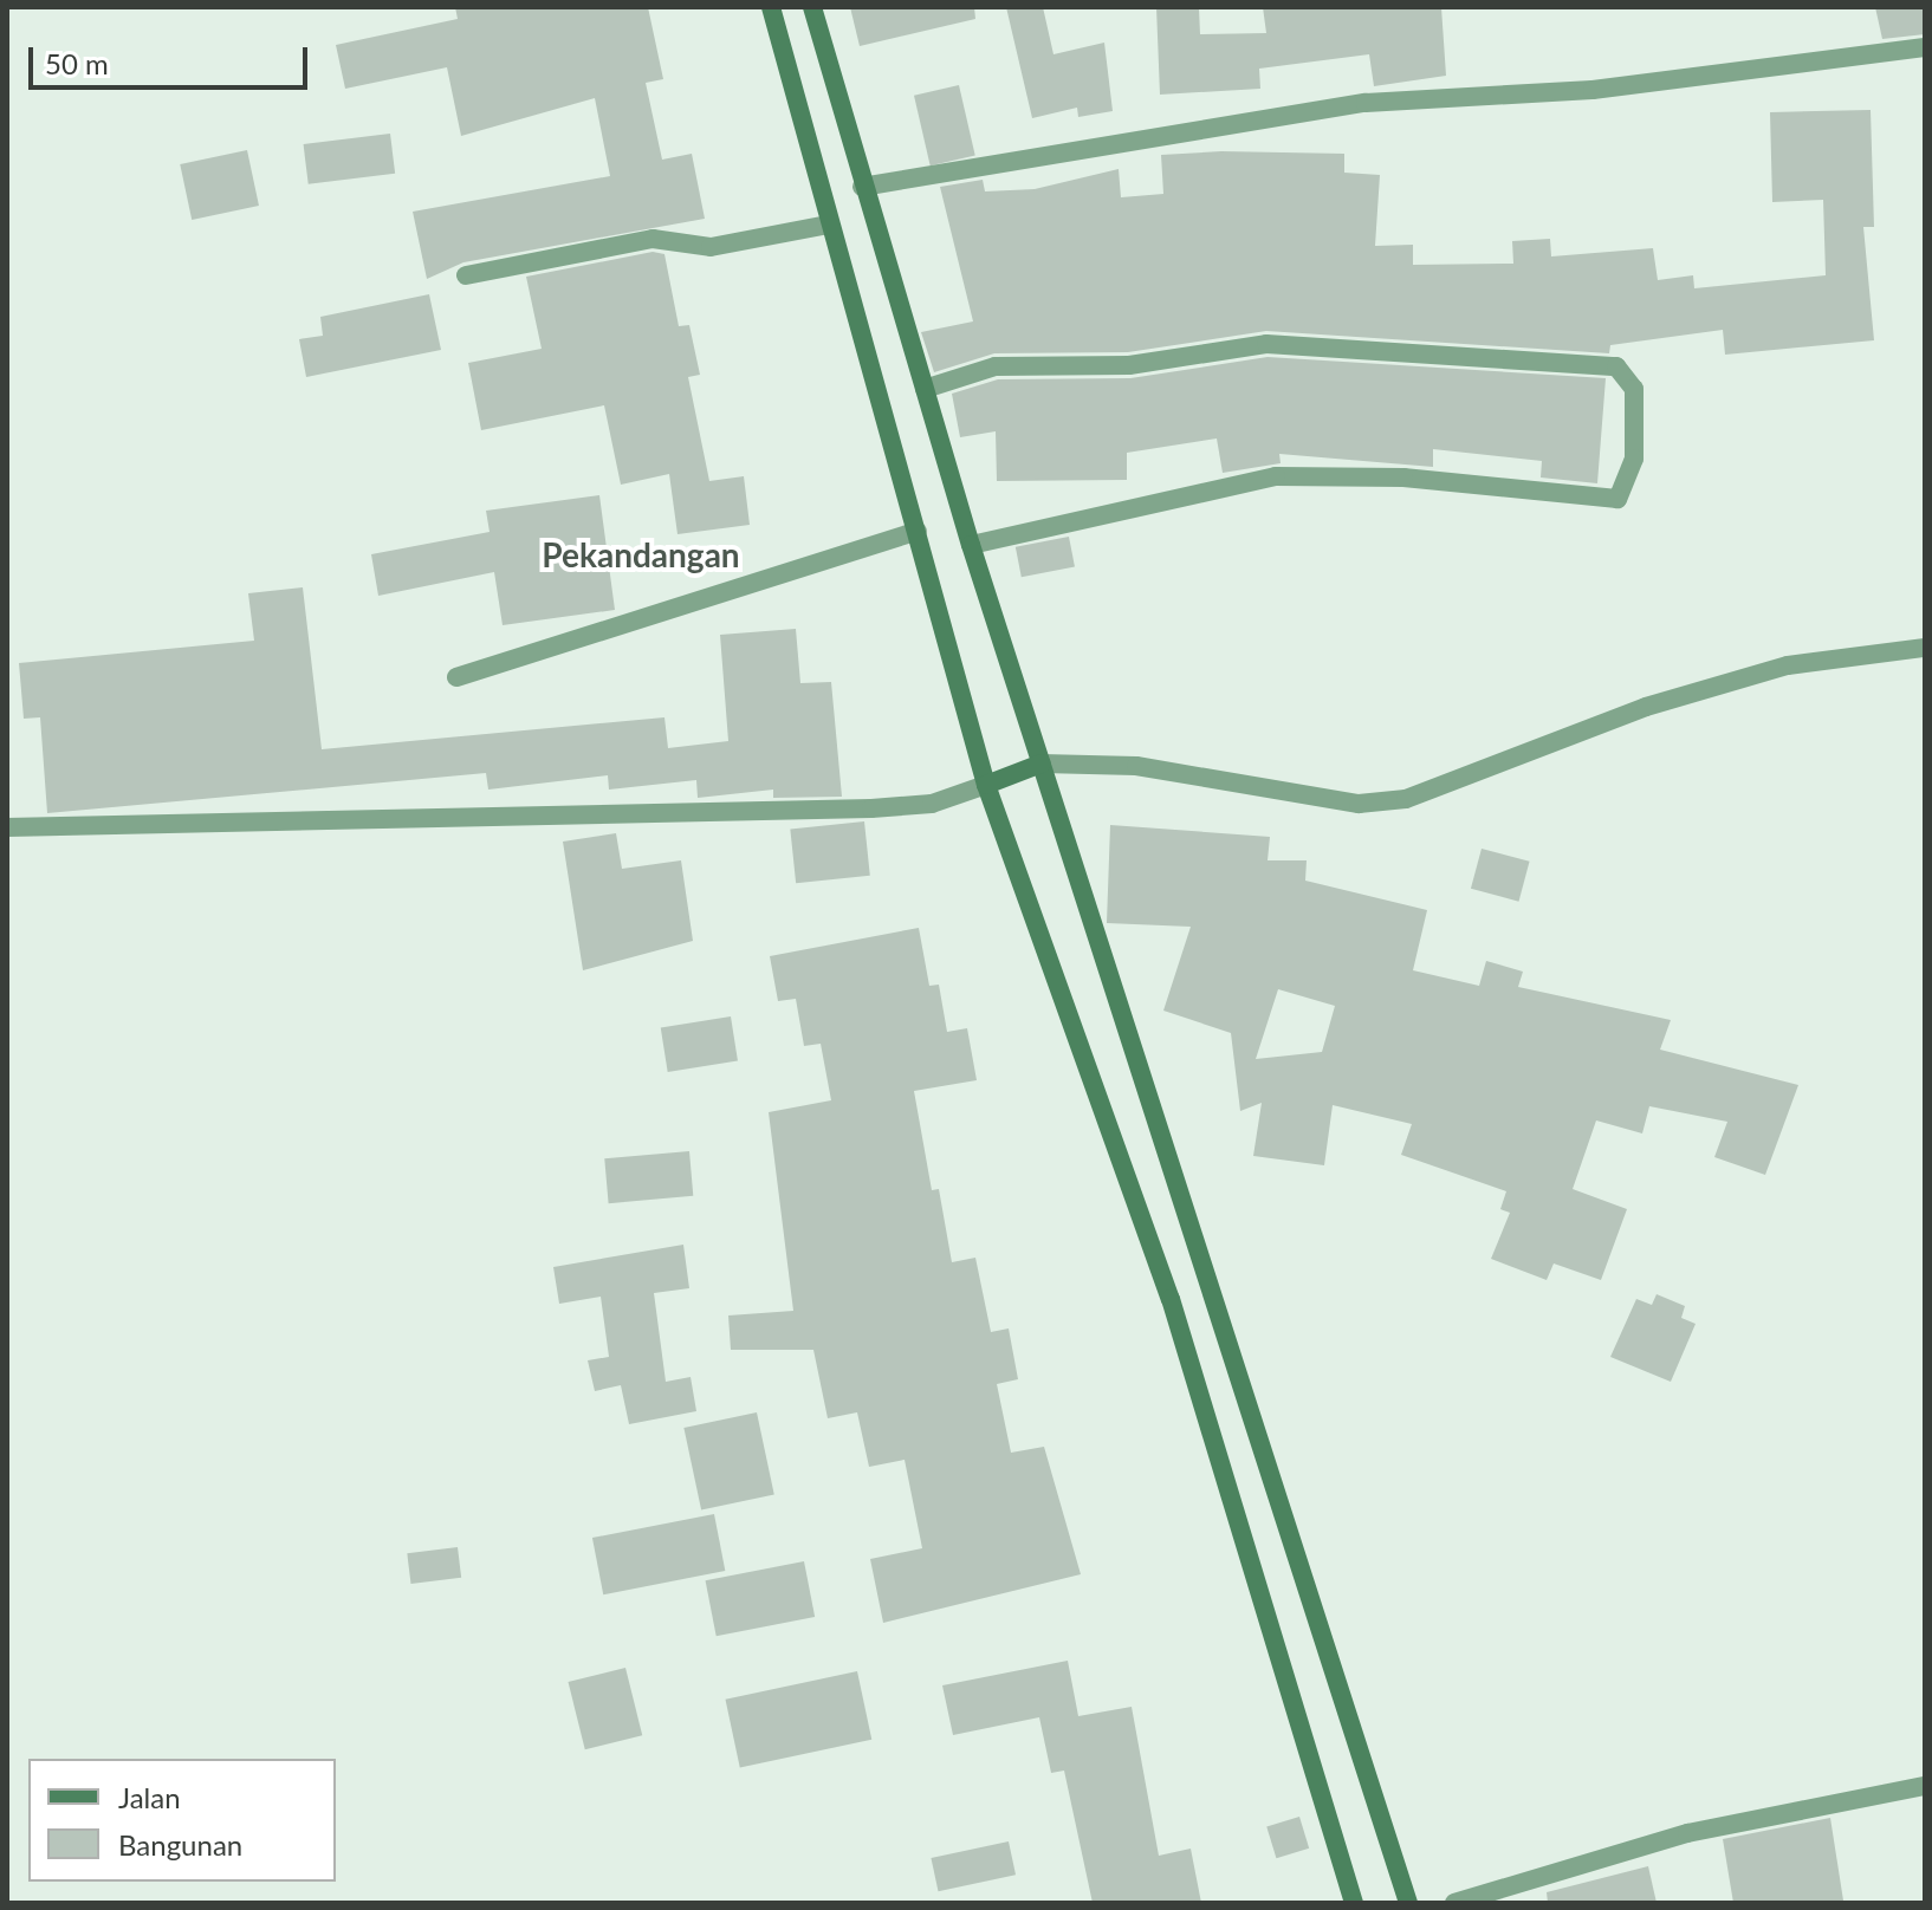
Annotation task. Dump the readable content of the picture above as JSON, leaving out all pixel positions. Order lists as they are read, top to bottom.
{
  "districts": ["Pekandangan"],
  "legend": ["Jalan", "Bangunan"],
  "scale_bar": "50 m"
}
